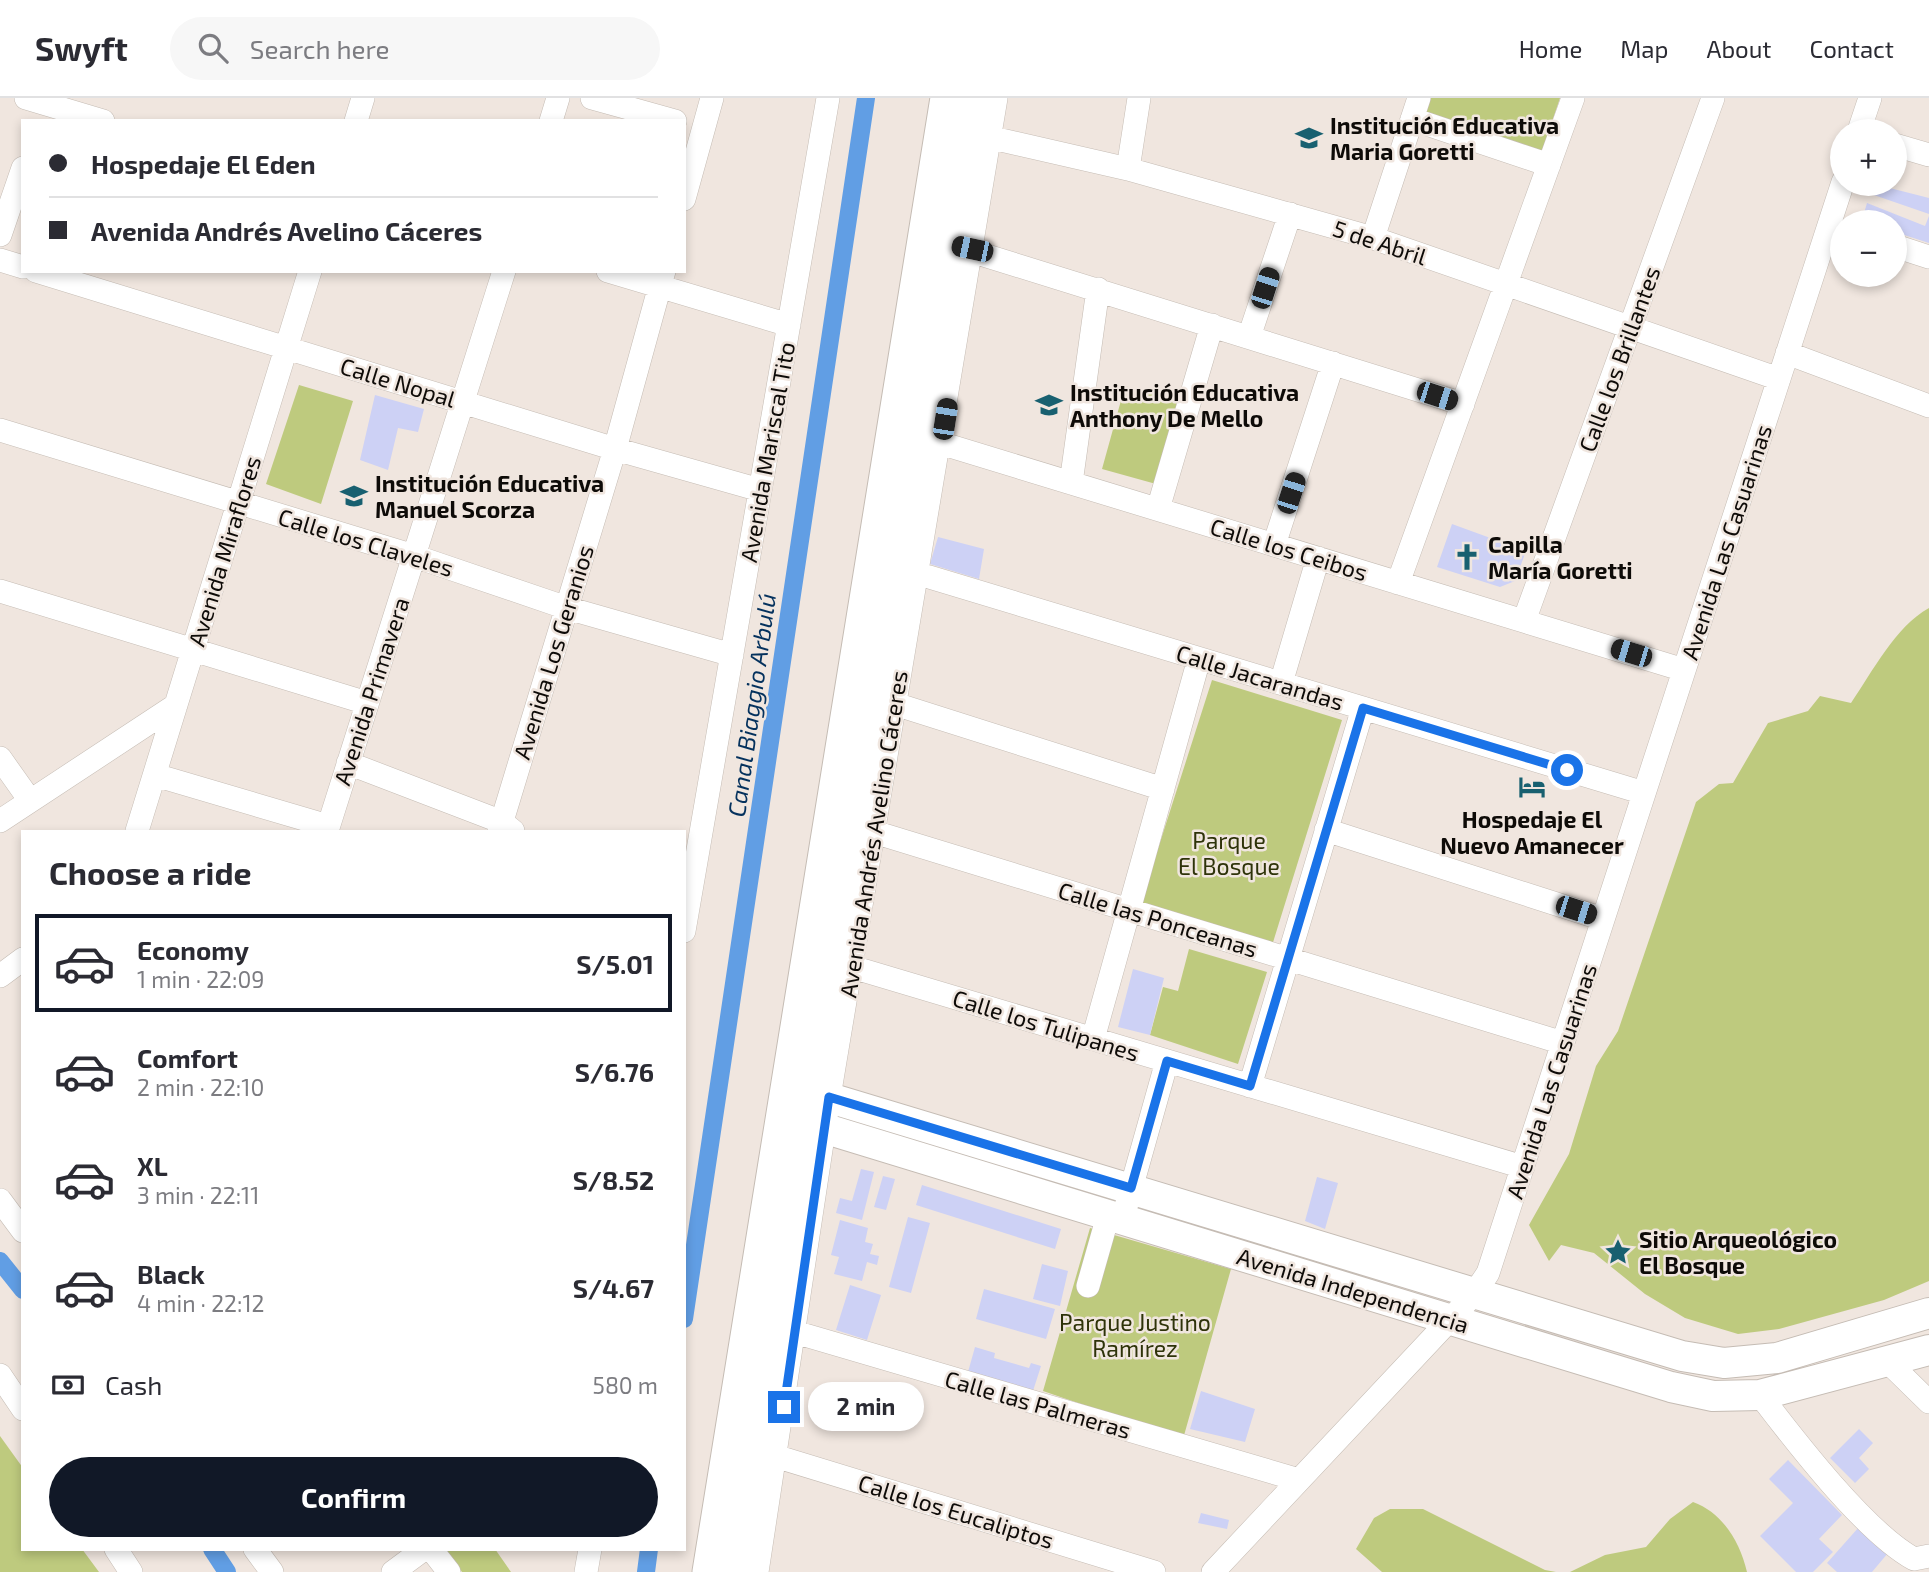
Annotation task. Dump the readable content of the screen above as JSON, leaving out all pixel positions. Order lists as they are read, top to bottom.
{
  "streets": {
    "highway": ["Avenida Andrés Avelino Cáceres"],
    "main road": ["Avenida Independencia"],
    "street": [
      "5 de Abril",
      "Calle los Brillantes",
      "Calle Nopal",
      "Avenida Mariscal Tito",
      "Calle los Claveles",
      "Avenida Las Casuarinas",
      "Calle los Ceibos",
      "Avenida Miraflores",
      "Avenida Los Geranios",
      "Calle Jacarandas",
      "Avenida Primavera",
      "Calle las Ponceanas",
      "Calle los Tulipanes",
      "Calle las Palmeras",
      "Calle los Eucaliptos"
    ]
  },
  "crossings": [
    ["5 de Abril", "Calle los Brillantes"],
    ["5 de Abril", "Avenida Las Casuarinas"],
    ["5 de Abril", "Avenida Andrés Avelino Cáceres"],
    ["Calle los Brillantes", "Calle los Ceibos"],
    ["Calle Nopal", "Avenida Mariscal Tito"],
    ["Calle Nopal", "Avenida Miraflores"],
    ["Calle Nopal", "Avenida Los Geranios"],
    ["Calle Nopal", "Avenida Primavera"],
    ["Avenida Mariscal Tito", "Calle los Claveles"],
    ["Calle los Claveles", "Avenida Miraflores"],
    ["Calle los Claveles", "Avenida Los Geranios"],
    ["Calle los Claveles", "Avenida Primavera"],
    ["Avenida Las Casuarinas", "Calle los Ceibos"],
    ["Avenida Las Casuarinas", "Calle Jacarandas"],
    ["Avenida Las Casuarinas", "Calle las Ponceanas"],
    ["Avenida Las Casuarinas", "Calle los Tulipanes"],
    ["Avenida Las Casuarinas", "Avenida Independencia"],
    ["Avenida Las Casuarinas", "Calle las Palmeras"],
    ["Calle los Ceibos", "Avenida Andrés Avelino Cáceres"],
    ["Calle Jacarandas", "Avenida Andrés Avelino Cáceres"],
    ["Avenida Andrés Avelino Cáceres", "Calle las Ponceanas"],
    ["Avenida Andrés Avelino Cáceres", "Calle los Tulipanes"],
    ["Avenida Andrés Avelino Cáceres", "Avenida Independencia"],
    ["Avenida Andrés Avelino Cáceres", "Calle las Palmeras"],
    ["Avenida Andrés Avelino Cáceres", "Calle los Eucaliptos"]
  ],
  "water": ["Canal Biaggio Arbulú"],
  "parks": ["Parque El Bosque", "Parque Justino Ramírez"],
  "places": {
    "school or university": ["Institución Educativa Maria Goretti", "Institución Educativa Anthony De Mello", "Institución Educativa Manuel Scorza"],
    "church": ["Capilla María Goretti"],
    "hotel": ["Hospedaje El Nuevo Amanecer"],
    "place": ["Sitio Arqueológico El Bosque"]
  },
  "page": {
    "header": "Swyft",
    "search": "Search here",
    "nav": [
      "Home",
      "Map",
      "About",
      "Contact"
    ],
    "map_buttons": ["+", "−"],
    "banner": ["Hospedaje El Eden", "Avenida Andrés Avelino Cáceres"],
    "heading": "Choose a ride",
    "list": [
      {
        "name": "Economy",
        "note": "1 min · 22:09",
        "value": "S/5.01"
      },
      {
        "name": "Comfort",
        "note": "2 min · 22:10",
        "value": "S/6.76"
      },
      {
        "name": "XL",
        "note": "3 min · 22:11",
        "value": "S/8.52"
      },
      {
        "name": "Black",
        "note": "4 min · 22:12",
        "value": "S/4.67"
      }
    ],
    "pay": ["Cash", "580 m"],
    "bubble": "2 min",
    "buttons": "Confirm"
  }
}
